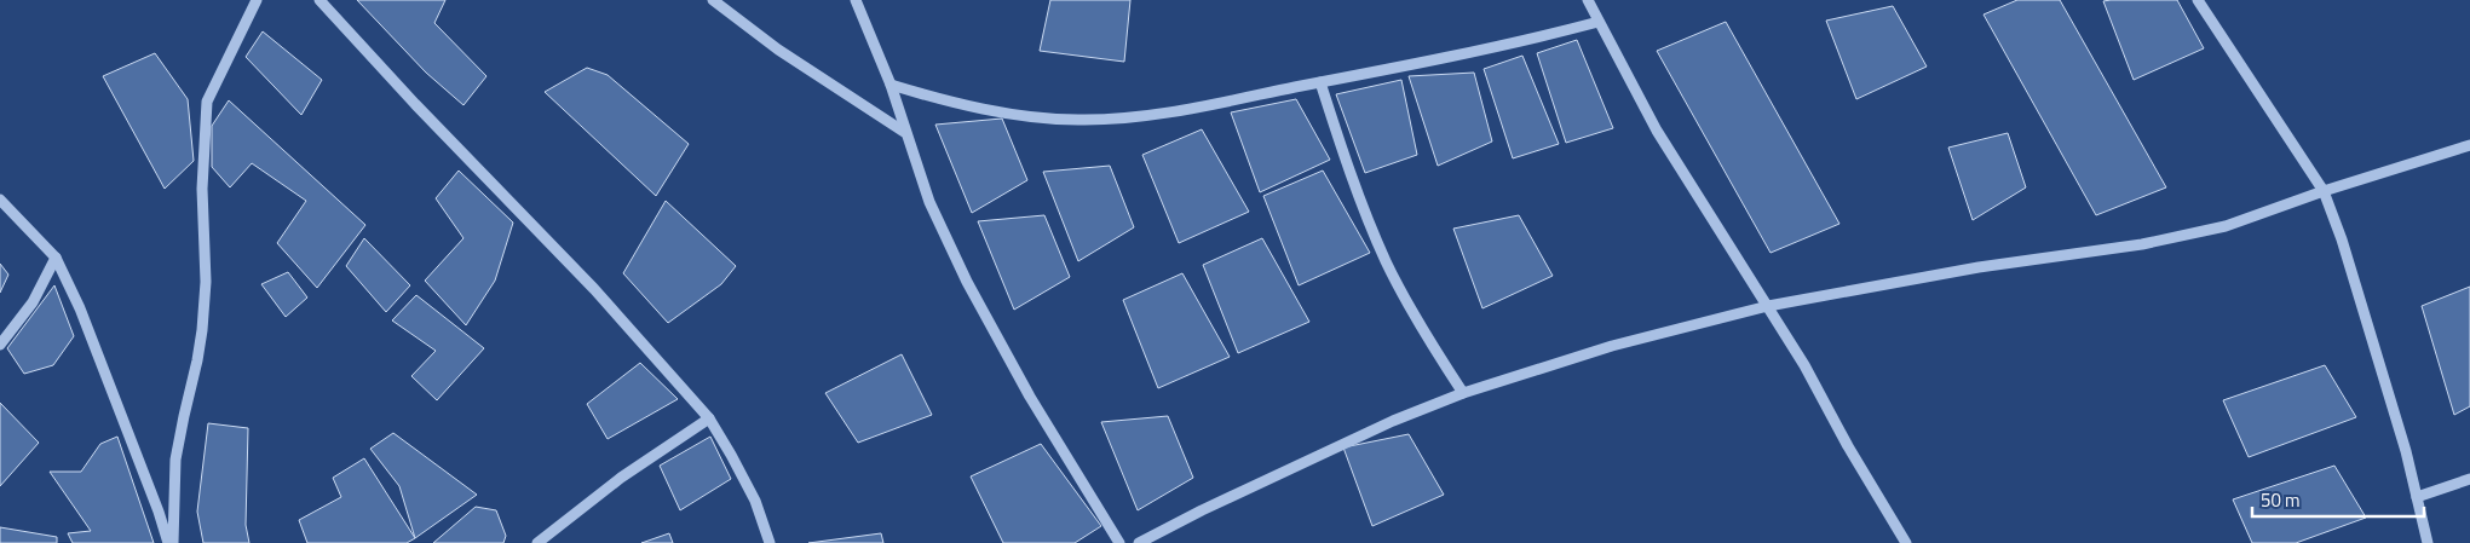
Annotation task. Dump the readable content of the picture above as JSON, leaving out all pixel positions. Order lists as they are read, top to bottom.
{
  "scale_bar": "50 m"
}
